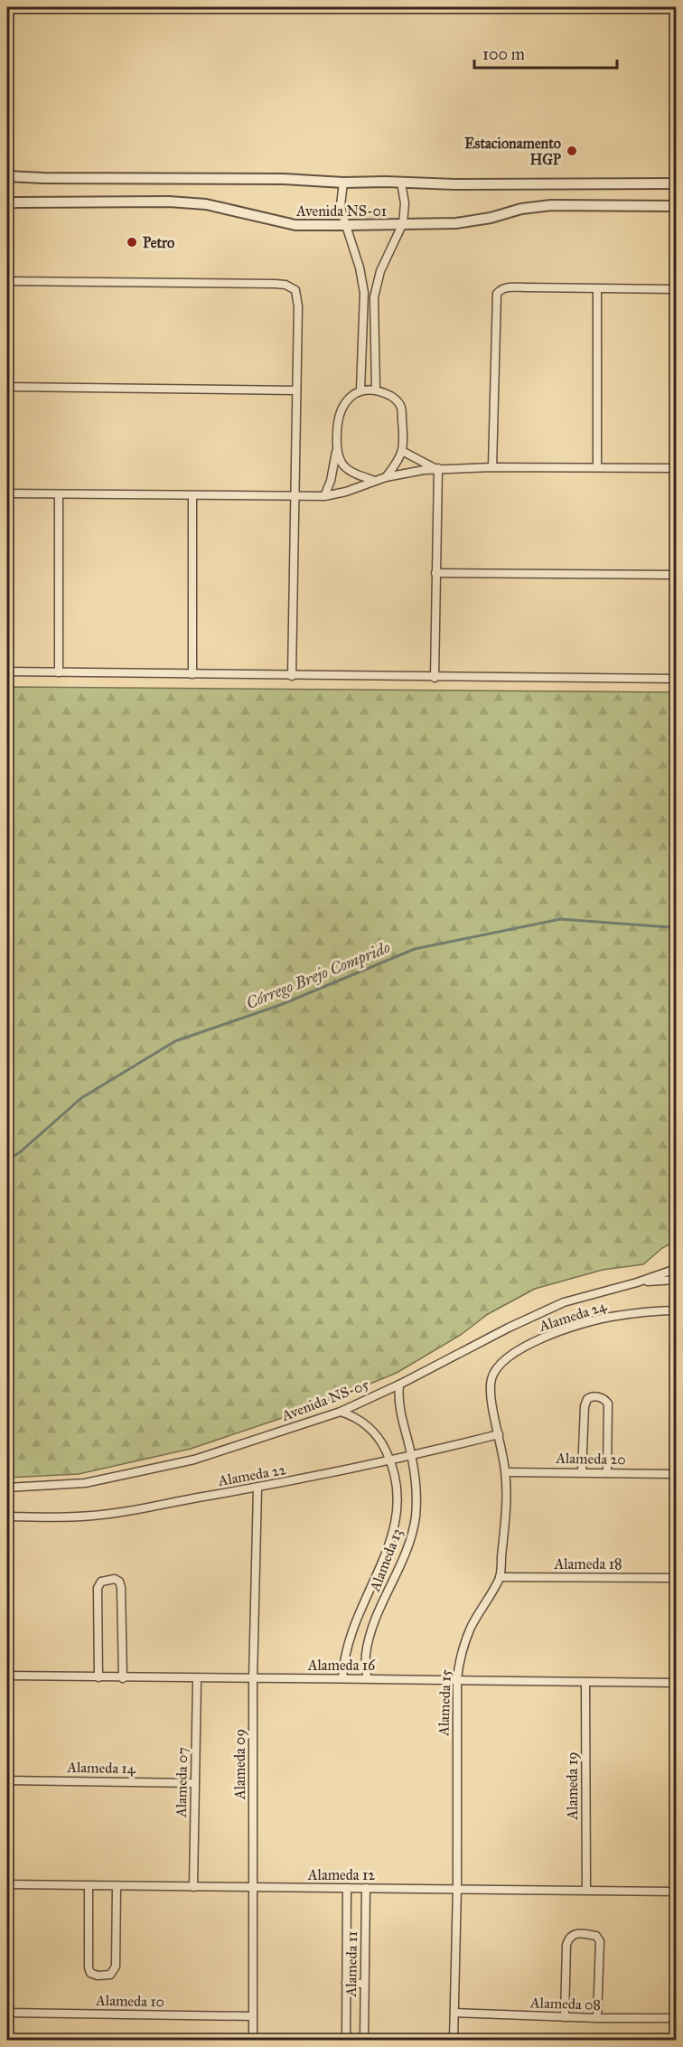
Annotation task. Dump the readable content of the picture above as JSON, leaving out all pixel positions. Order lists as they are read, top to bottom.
{
  "streets": {
    "street": [
      "Avenida NS-01",
      "Alameda 24",
      "Avenida NS-05",
      "Alameda 20",
      "Alameda 22",
      "Alameda 13",
      "Alameda 18",
      "Alameda 16",
      "Alameda 15",
      "Alameda 09",
      "Alameda 14",
      "Alameda 07",
      "Alameda 19",
      "Alameda 12",
      "Alameda 11",
      "Alameda 10",
      "Alameda 08"
    ]
  },
  "crossings": [
    ["Alameda 24", "Alameda 15"],
    ["Avenida NS-05", "Alameda 13"],
    ["Alameda 20", "Alameda 15"],
    ["Alameda 22", "Alameda 13"],
    ["Alameda 22", "Alameda 15"],
    ["Alameda 22", "Alameda 09"],
    ["Alameda 13", "Alameda 16"],
    ["Alameda 18", "Alameda 15"],
    ["Alameda 16", "Alameda 15"],
    ["Alameda 16", "Alameda 09"],
    ["Alameda 16", "Alameda 07"],
    ["Alameda 16", "Alameda 19"],
    ["Alameda 15", "Alameda 12"],
    ["Alameda 15", "Alameda 08"],
    ["Alameda 09", "Alameda 12"],
    ["Alameda 09", "Alameda 10"],
    ["Alameda 14", "Alameda 07"],
    ["Alameda 07", "Alameda 12"],
    ["Alameda 19", "Alameda 12"],
    ["Alameda 12", "Alameda 11"]
  ],
  "water": ["Córrego Brejo Comprido"],
  "places": ["Estacionamento HGP", "Petro"],
  "scale_bar": "100 m"
}
